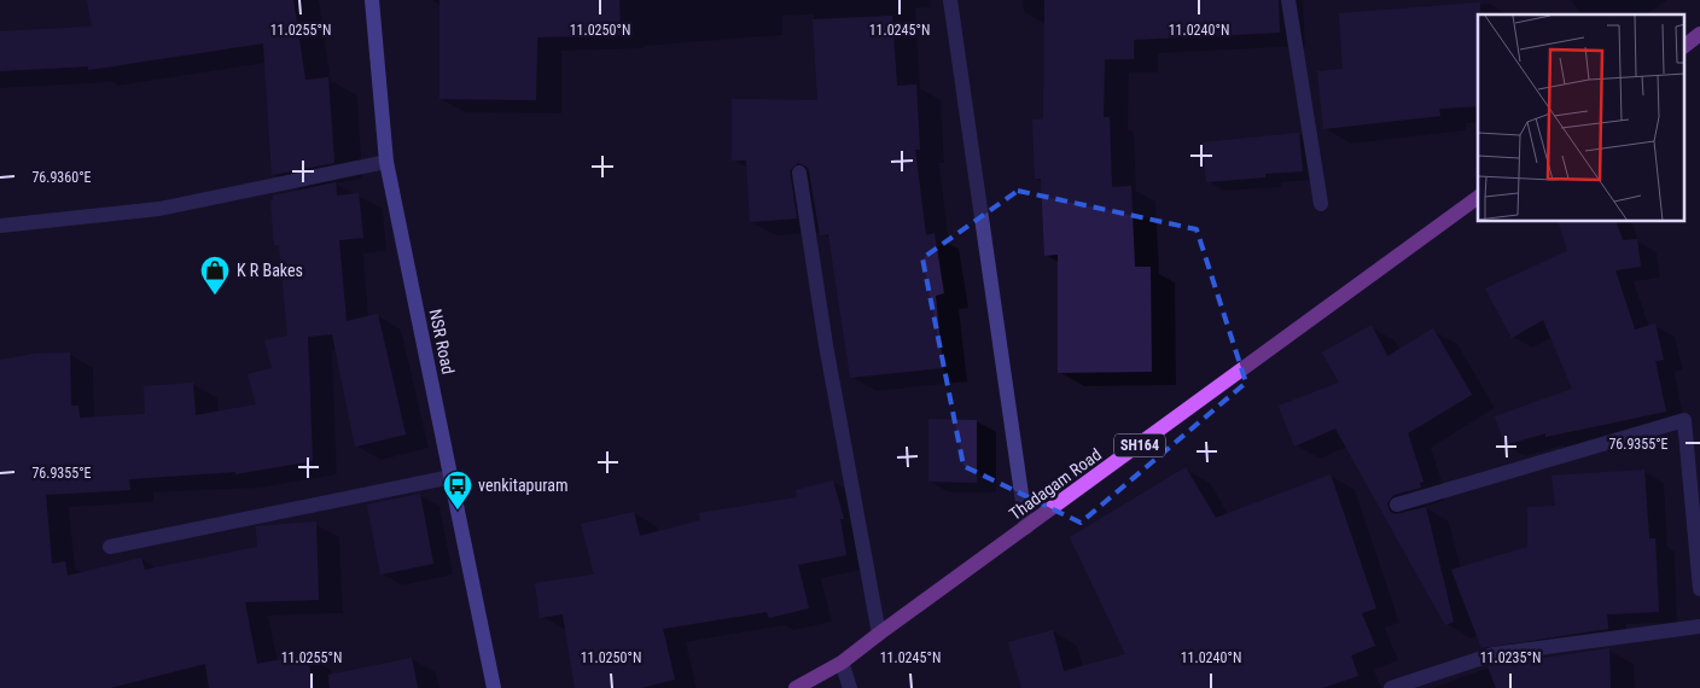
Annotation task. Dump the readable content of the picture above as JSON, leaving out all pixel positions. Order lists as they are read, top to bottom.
{
  "streets": {
    "main road": ["NSR Road", "SH164", "Thadagam Road"]
  },
  "places": {
    "shop": ["K R Bakes"],
    "bus stop": ["venkitapuram"]
  },
  "coordinates": [
    "11.0255°N",
    "11.0250°N",
    "11.0245°N",
    "11.0240°N",
    "76.9360°E",
    "76.9355°E",
    "11.0235°N"
  ]
}
